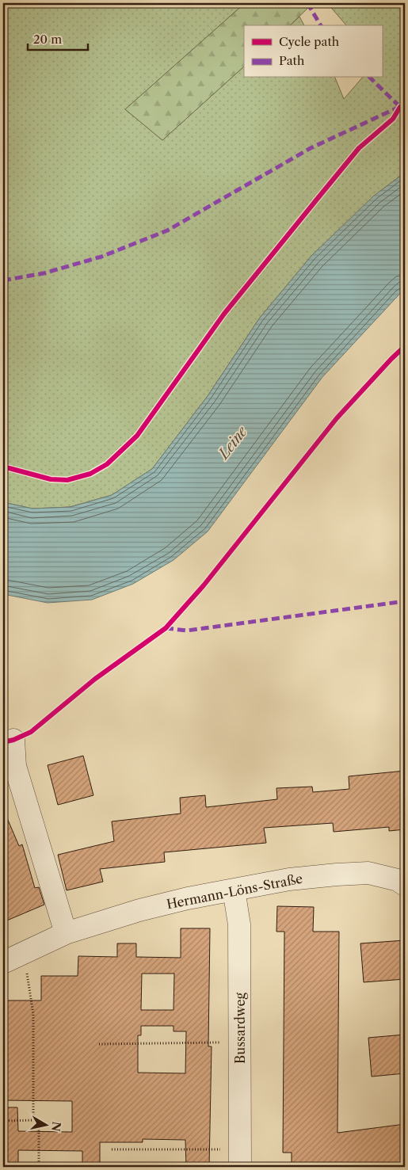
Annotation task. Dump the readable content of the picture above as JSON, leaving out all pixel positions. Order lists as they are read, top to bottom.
{
  "streets": {
    "street": ["Hermann-Löns-Straße", "Bussardweg"]
  },
  "crossings": [
    ["Hermann-Löns-Straße", "Bussardweg"]
  ],
  "water": ["Leine"],
  "legend": ["Cycle path", "Path"],
  "scale_bar": "20 m",
  "north": "right"
}
